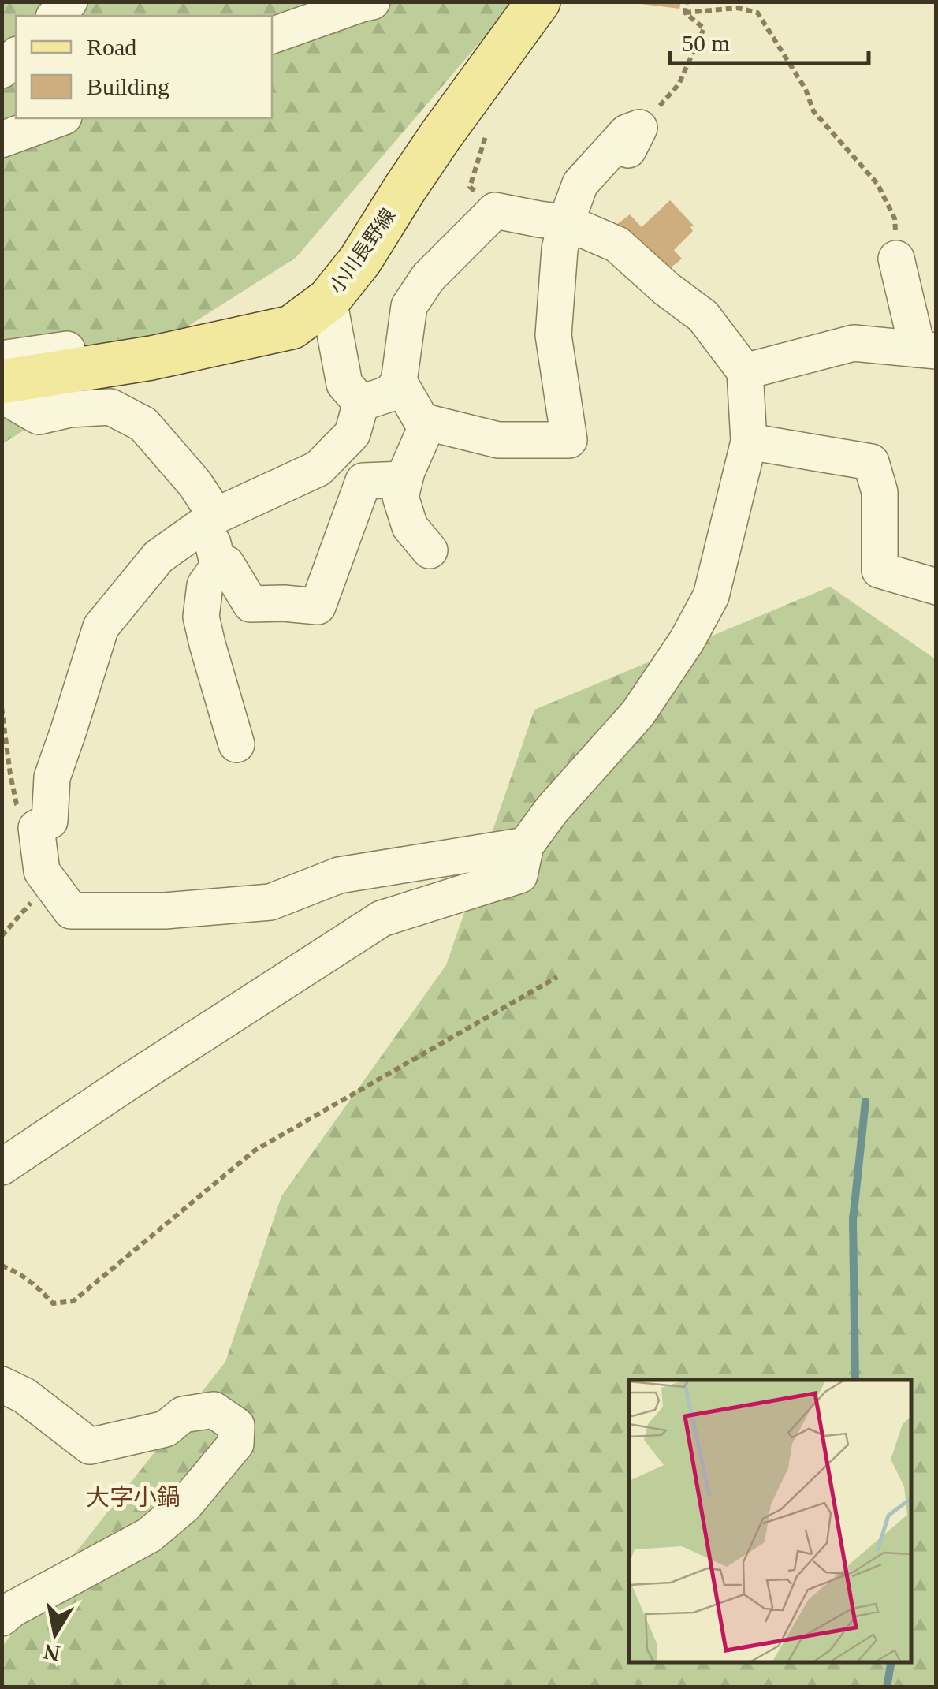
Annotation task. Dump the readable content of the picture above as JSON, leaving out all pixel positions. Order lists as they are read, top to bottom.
{
  "streets": {
    "main road": ["小川長野線"]
  },
  "districts": ["大字小鍋"],
  "legend": ["Road", "Building"],
  "scale_bar": "50 m",
  "north": "bottom"
}
